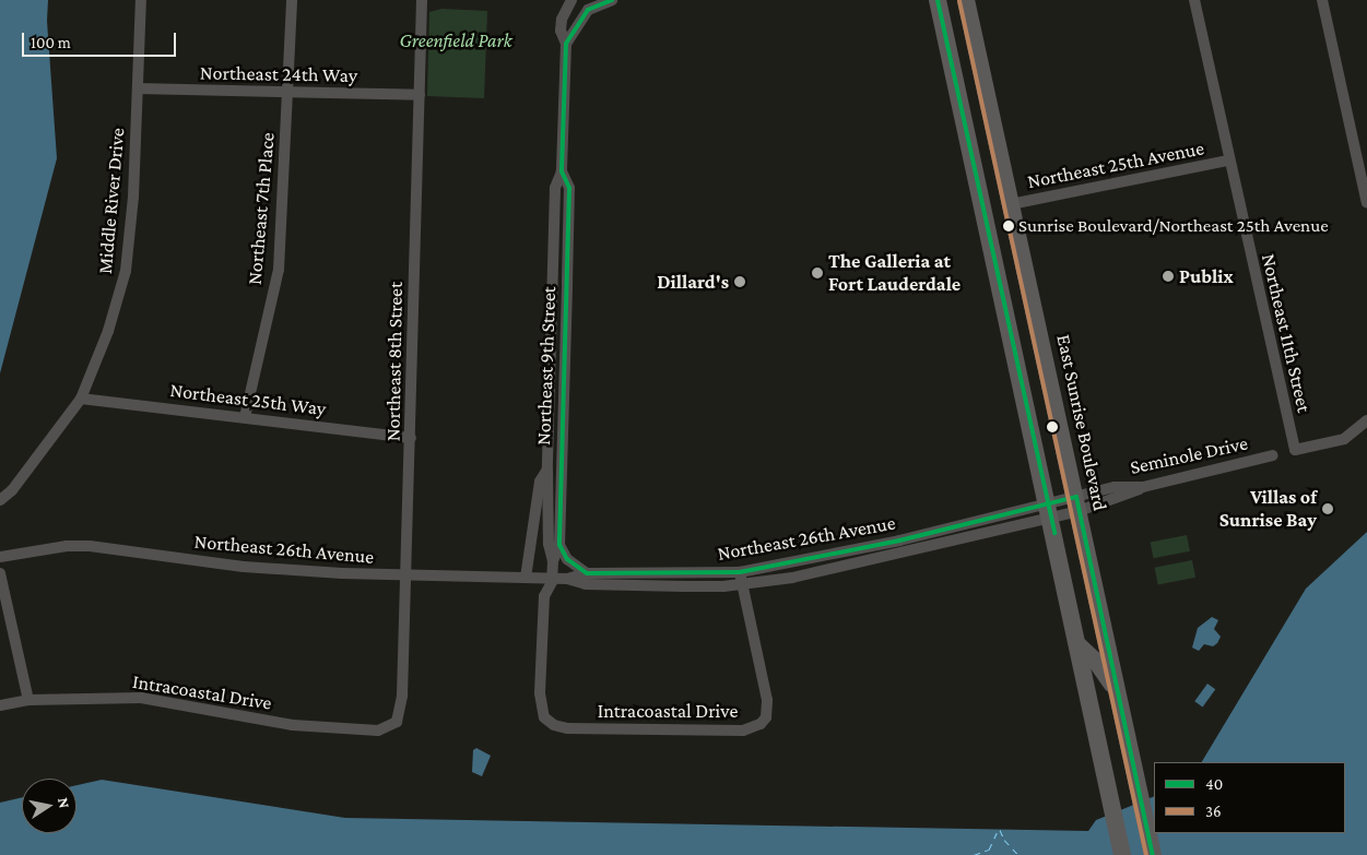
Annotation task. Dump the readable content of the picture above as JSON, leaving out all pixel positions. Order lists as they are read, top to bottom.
{
  "streets": {
    "main road": ["East Sunrise Boulevard"],
    "street": [
      "Northeast 24th Way",
      "Northeast 25th Avenue",
      "Middle River Drive",
      "Northeast 7th Place",
      "Northeast 11th Street",
      "Northeast 8th Street",
      "Northeast 9th Street",
      "Northeast 25th Way",
      "Seminole Drive",
      "Northeast 26th Avenue",
      "Intracoastal Drive"
    ]
  },
  "crossings": [
    ["Northeast 24th Way", "Middle River Drive"],
    ["Northeast 24th Way", "Northeast 7th Place"],
    ["Northeast 24th Way", "Northeast 8th Street"],
    ["Northeast 25th Avenue", "Northeast 11th Street"],
    ["Northeast 25th Avenue", "East Sunrise Boulevard"],
    ["Middle River Drive", "Northeast 25th Way"],
    ["Northeast 7th Place", "Northeast 25th Way"],
    ["Northeast 8th Street", "Northeast 25th Way"],
    ["Northeast 8th Street", "Northeast 26th Avenue"],
    ["Northeast 8th Street", "Intracoastal Drive"],
    ["Northeast 9th Street", "Northeast 26th Avenue"],
    ["Northeast 9th Street", "Intracoastal Drive"],
    ["East Sunrise Boulevard", "Seminole Drive"],
    ["Seminole Drive", "Northeast 26th Avenue"],
    ["Northeast 26th Avenue", "Intracoastal Drive"]
  ],
  "parks": ["Greenfield Park"],
  "places": [
    "Sunrise Boulevard/Northeast 25th Avenue",
    "The Galleria at Fort Lauderdale",
    "Publix",
    "Dillard's",
    "Villas of Sunrise Bay"
  ],
  "lines": ["transit line 40", "transit line 36"],
  "legend": ["40", "36"],
  "scale_bar": "100 m",
  "north": "right"
}
